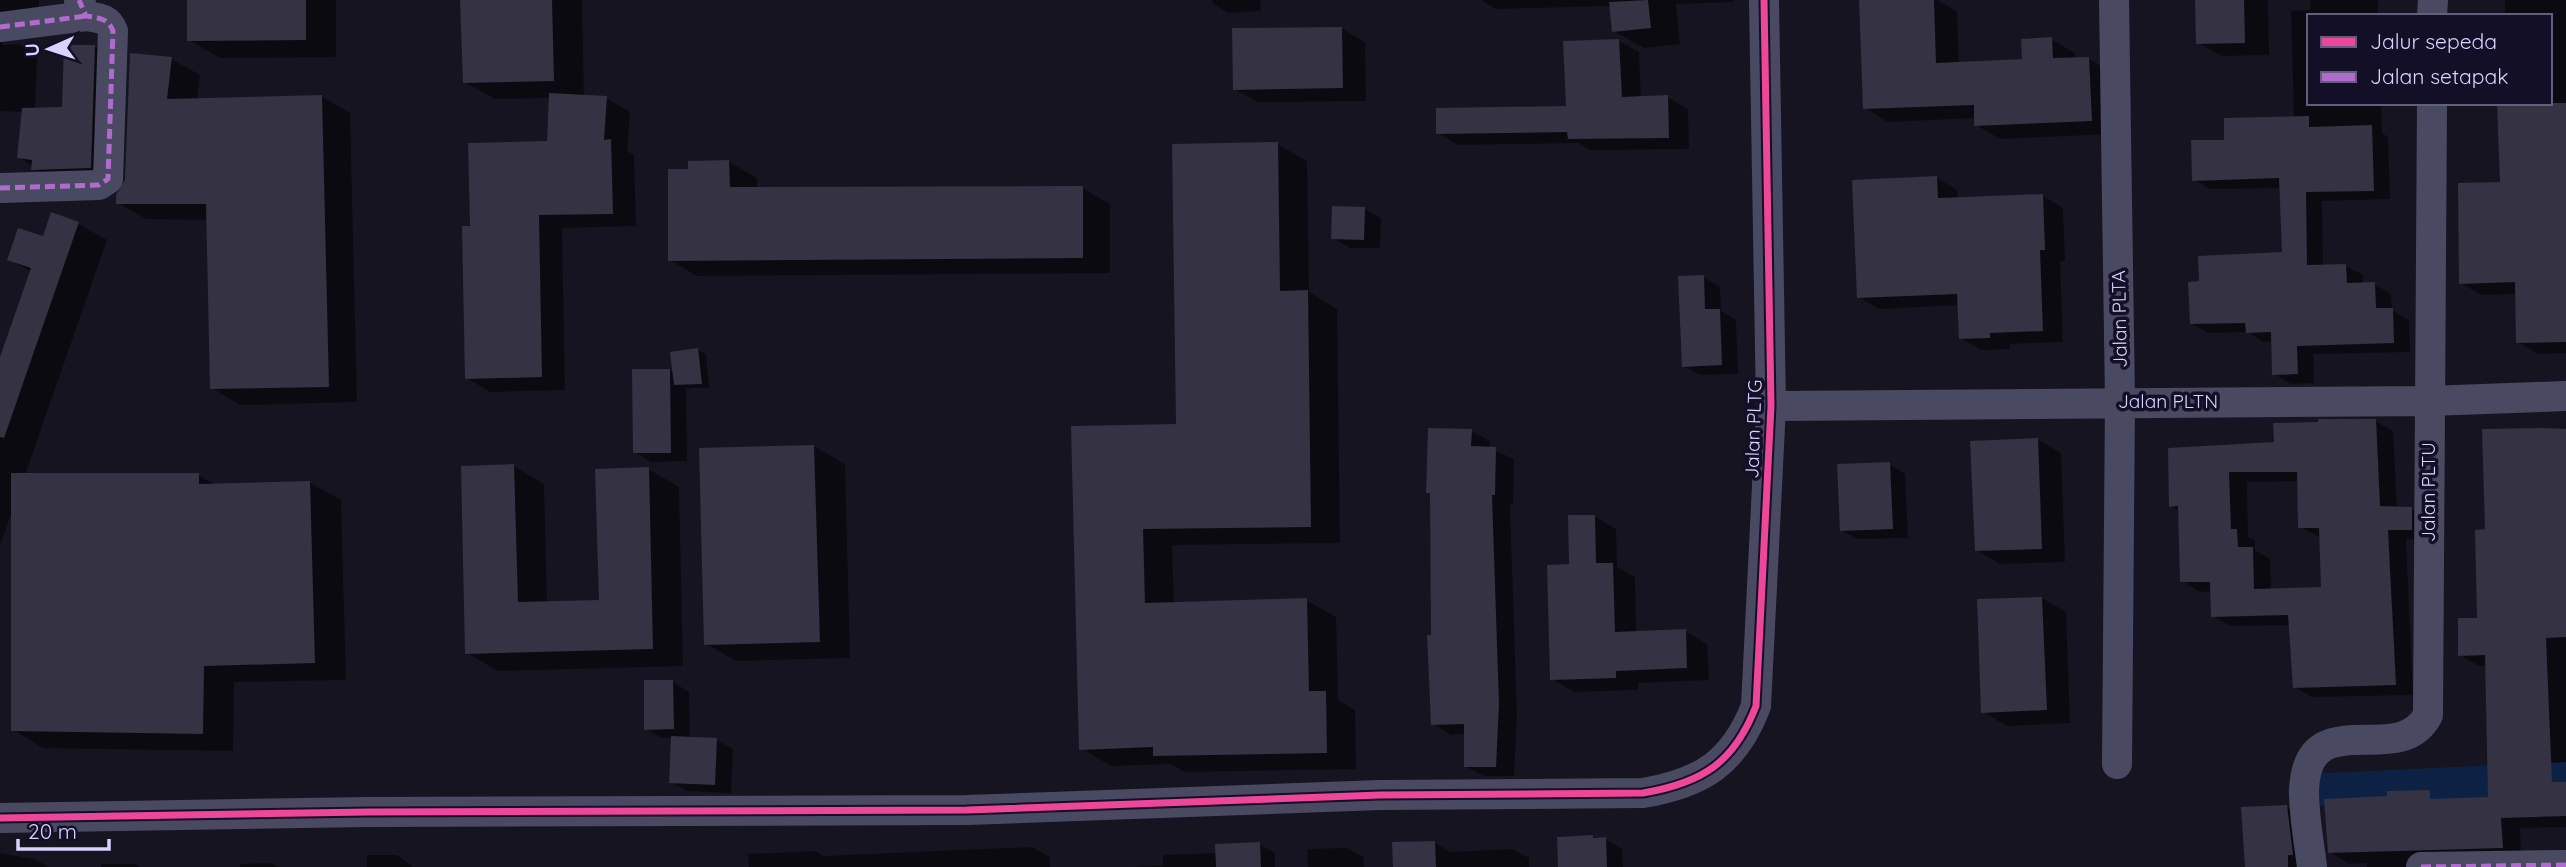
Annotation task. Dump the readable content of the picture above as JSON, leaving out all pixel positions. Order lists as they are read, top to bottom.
{
  "streets": {
    "street": [
      "Jalan PLTA",
      "Jalan PLTN",
      "Jalan PLTG",
      "Jalan PLTU"
    ]
  },
  "crossings": [
    ["Jalan PLTA", "Jalan PLTN"],
    ["Jalan PLTN", "Jalan PLTG"],
    ["Jalan PLTN", "Jalan PLTU"]
  ],
  "legend": ["Jalur sepeda", "Jalan setapak"],
  "scale_bar": "20 m",
  "north": "left"
}
